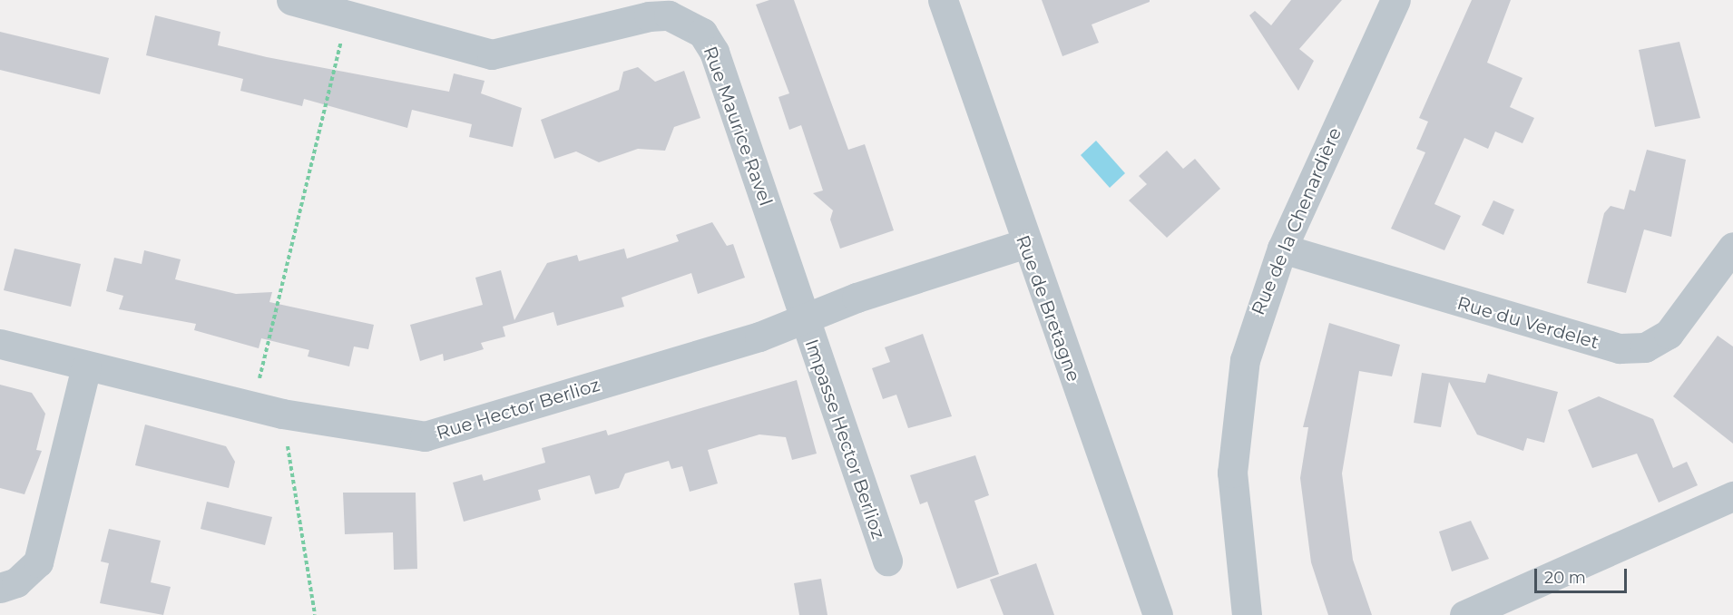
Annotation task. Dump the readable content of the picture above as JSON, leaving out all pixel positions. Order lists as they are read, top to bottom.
{
  "streets": {
    "street": [
      "Rue Maurice Ravel",
      "Rue de la Chenardière",
      "Rue de Bretagne",
      "Rue du Verdelet",
      "Rue Hector Berlioz",
      "Impasse Hector Berlioz"
    ]
  },
  "crossings": [
    ["Rue Maurice Ravel", "Rue Hector Berlioz"],
    ["Rue Maurice Ravel", "Impasse Hector Berlioz"],
    ["Rue de la Chenardière", "Rue du Verdelet"],
    ["Rue de Bretagne", "Rue Hector Berlioz"],
    ["Rue Hector Berlioz", "Impasse Hector Berlioz"]
  ],
  "scale_bar": "20 m"
}
